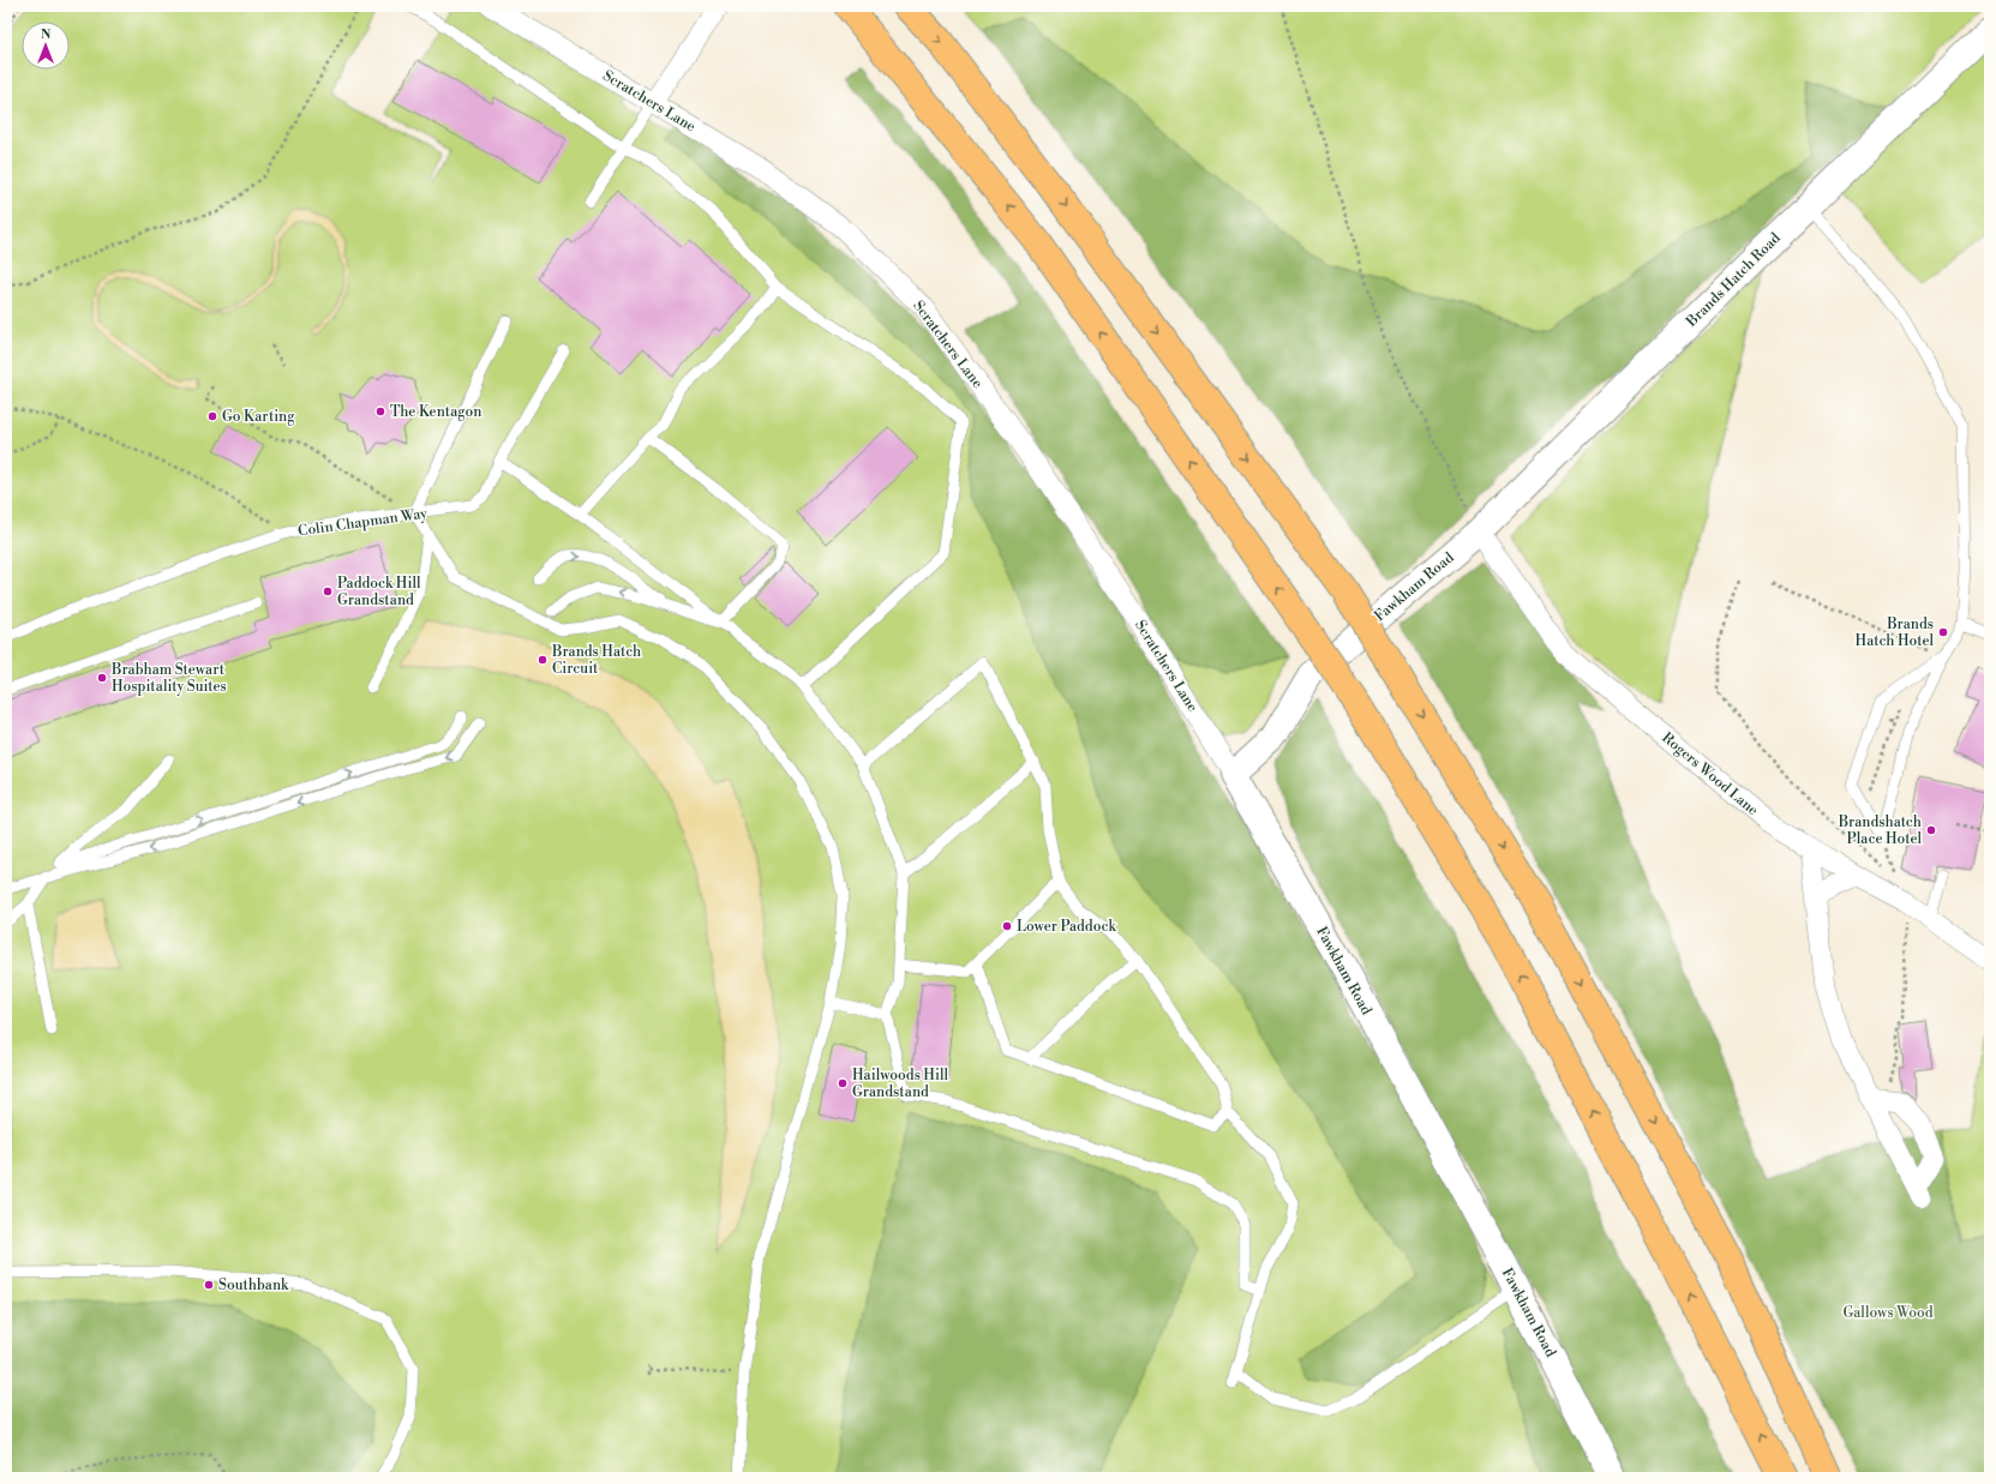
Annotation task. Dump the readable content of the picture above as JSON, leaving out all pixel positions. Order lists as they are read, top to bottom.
{
  "streets": {
    "street": [
      "Scratchers Lane",
      "Brands Hatch Road",
      "Fawkham Road",
      "Rogers Wood Lane"
    ],
    "lane": ["Colin Chapman Way"]
  },
  "crossings": [
    ["Scratchers Lane", "Fawkham Road"],
    ["Brands Hatch Road", "Fawkham Road"],
    ["Brands Hatch Road", "Rogers Wood Lane"],
    ["Fawkham Road", "Rogers Wood Lane"]
  ],
  "parks": ["Gallows Wood"],
  "places": [
    "The Kentagon",
    "Go Karting",
    "Paddock Hill Grandstand",
    "Brands Hatch Hotel",
    "Brands Hatch Circuit",
    "Brabham Stewart Hospitality Suites",
    "Brandshatch Place Hotel",
    "Lower Paddock",
    "Hailwoods Hill Grandstand",
    "Southbank"
  ],
  "north": "top"
}
